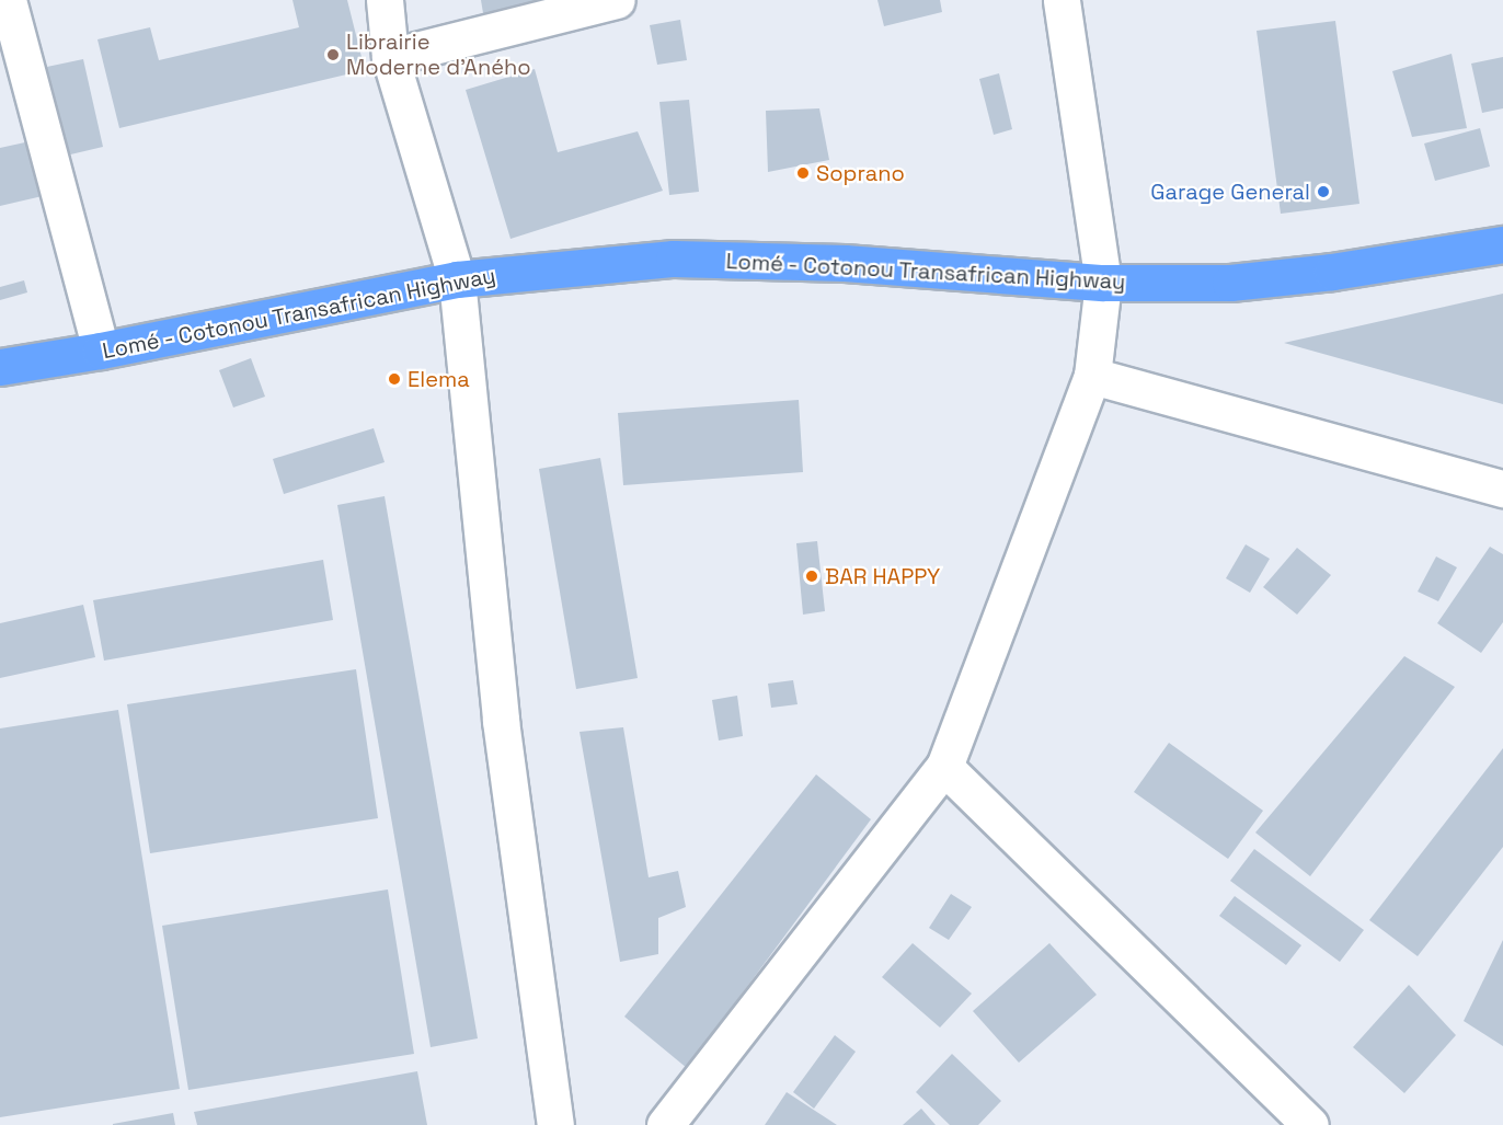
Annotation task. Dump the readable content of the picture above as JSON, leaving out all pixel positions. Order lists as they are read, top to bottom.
{
  "streets": {
    "highway": ["Lomé - Cotonou Transafrican Highway"]
  },
  "places": [
    "Librairie Moderne d'Aného",
    "Soprano",
    "Garage General",
    "Elema",
    "BAR HAPPY"
  ]
}
